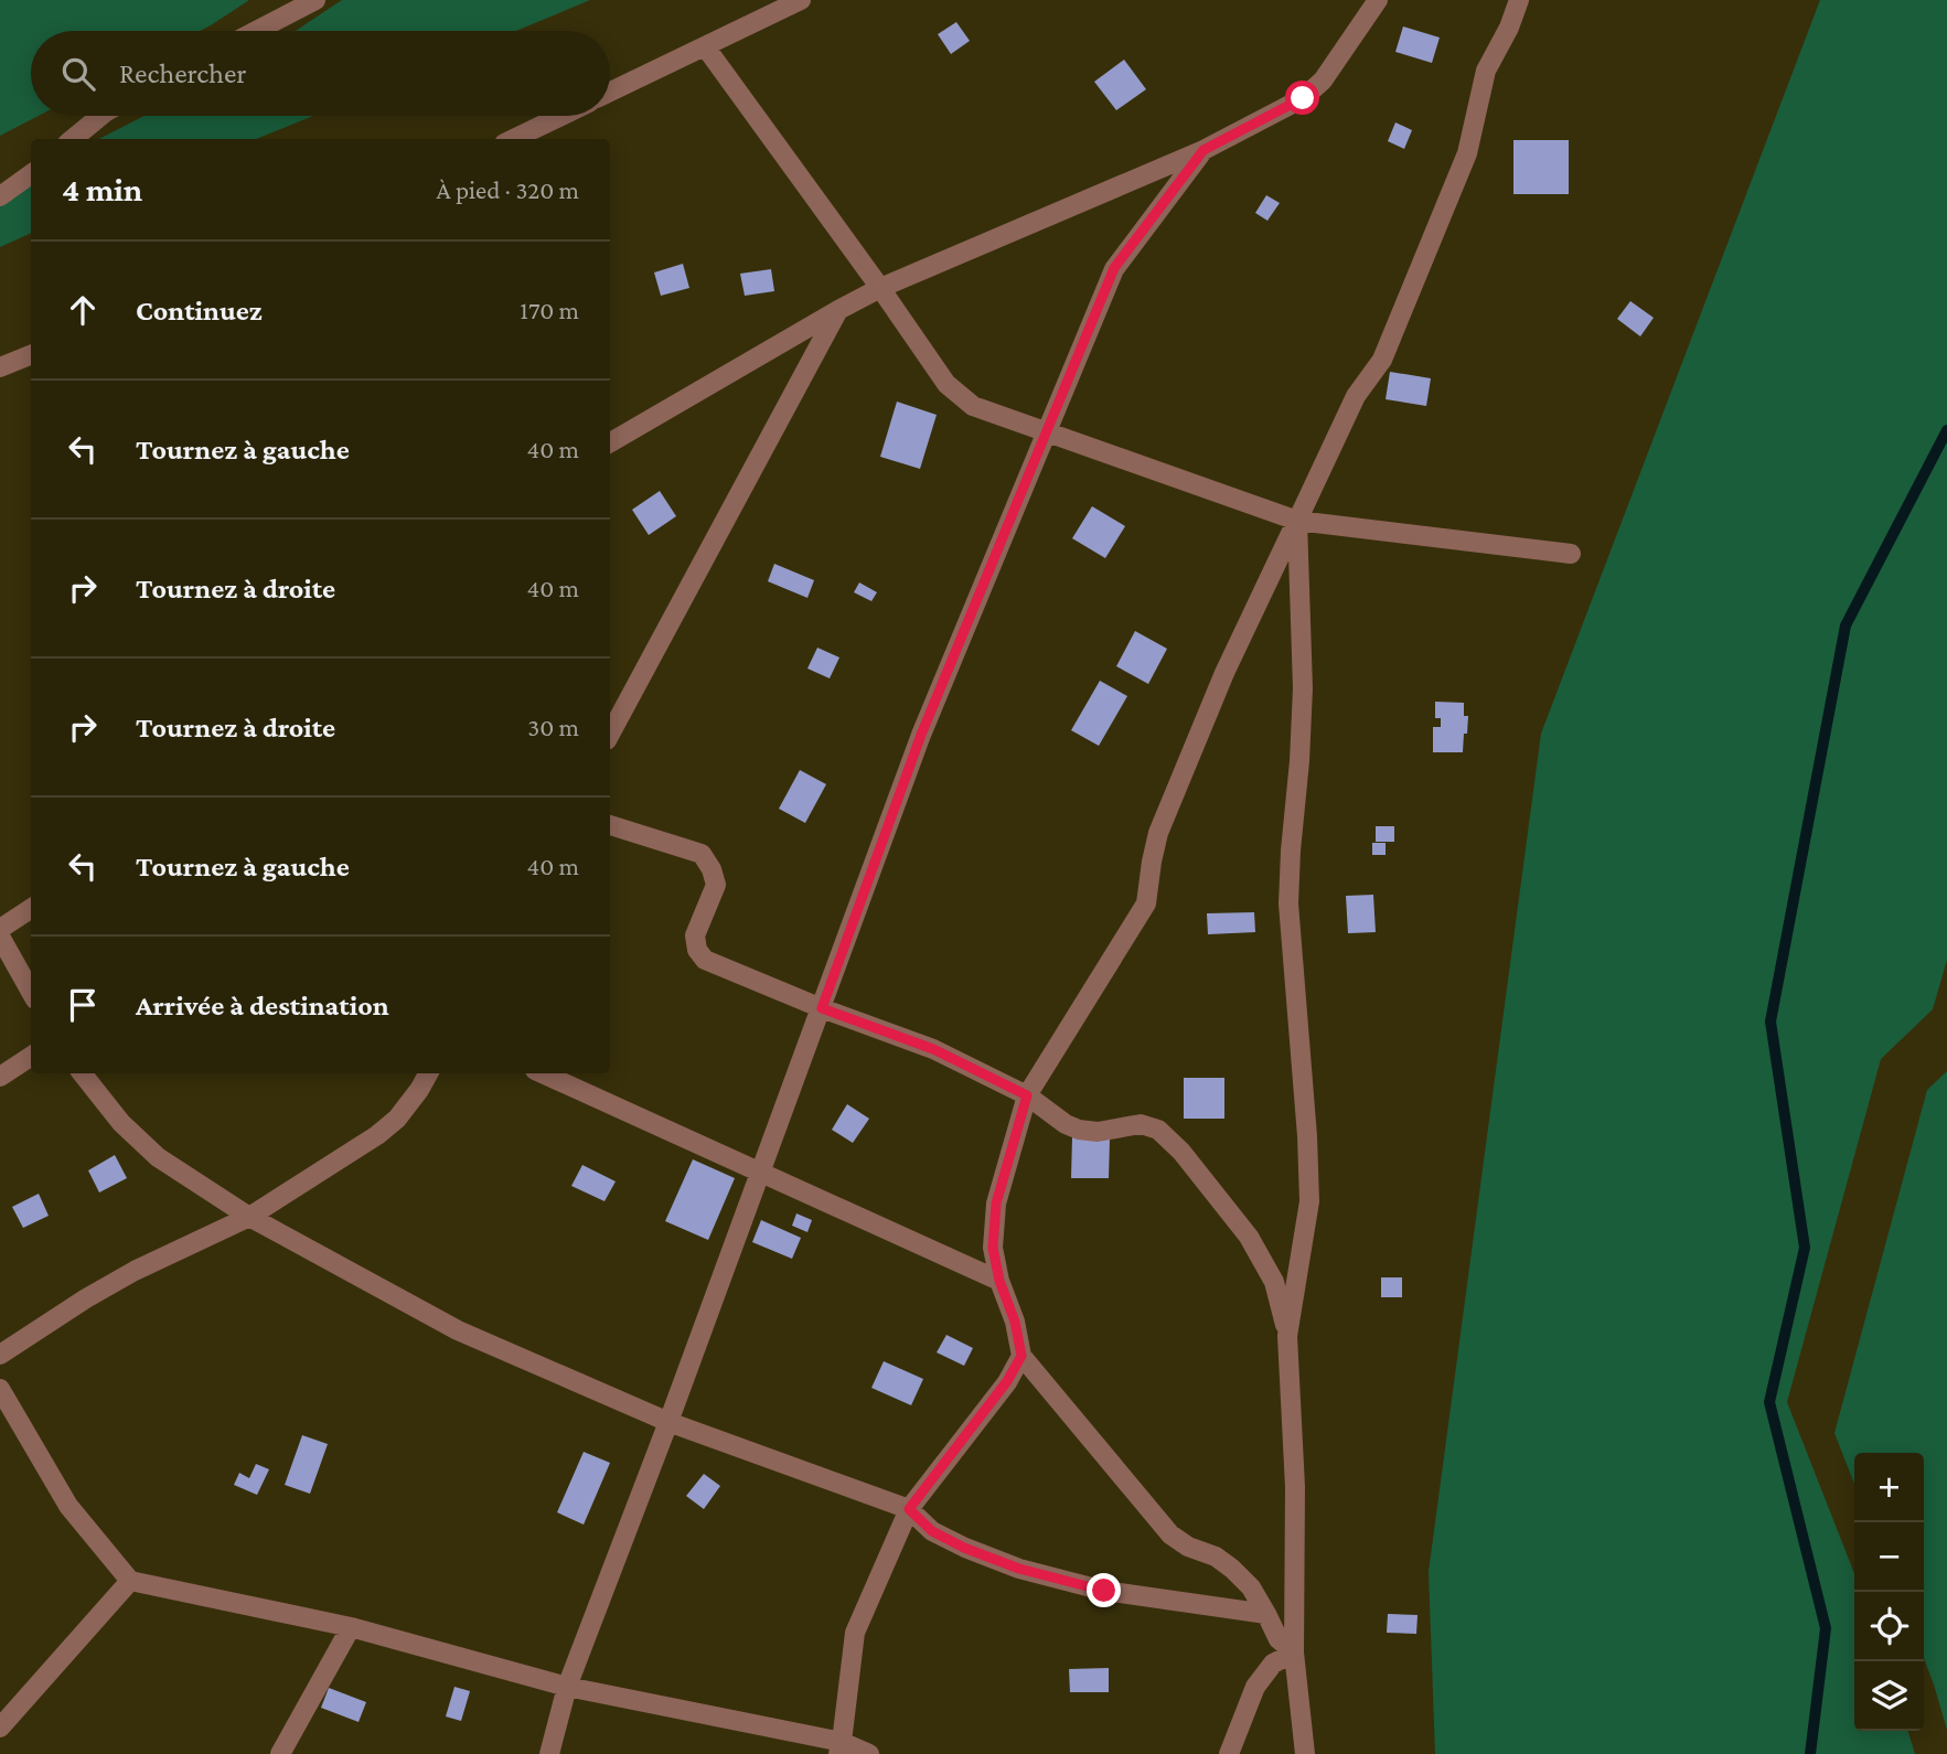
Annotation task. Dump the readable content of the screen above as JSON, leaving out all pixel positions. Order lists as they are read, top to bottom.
{
  "page": {
    "search": "Rechercher",
    "heading": ["4 min", "À pied · 320 m"],
    "list": [
      ["Continuez", "170 m"],
      ["Tournez à gauche", "40 m"],
      ["Tournez à droite", "40 m"],
      ["Tournez à droite", "30 m"],
      ["Tournez à gauche", "40 m"],
      "Arrivée à destination"
    ],
    "map_buttons": ["+", "−"]
  }
}
